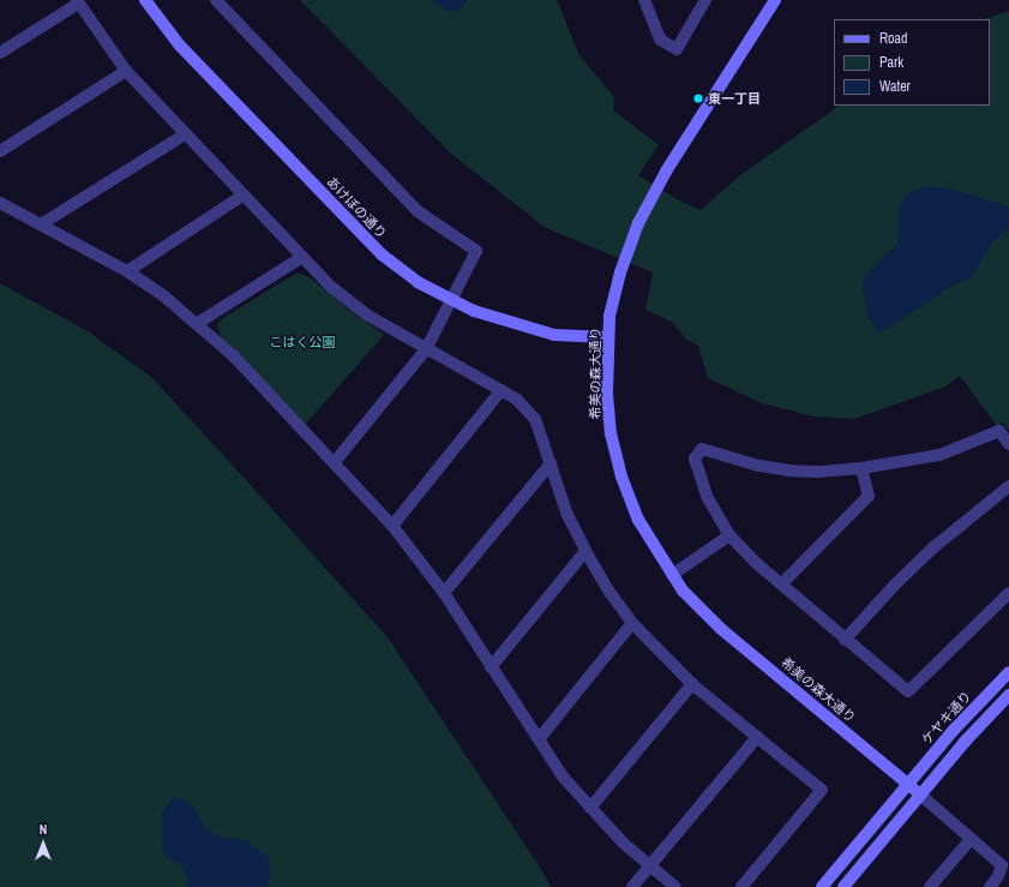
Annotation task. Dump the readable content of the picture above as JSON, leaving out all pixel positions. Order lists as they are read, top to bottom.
{
  "streets": {
    "street": ["あけぼの通り", "希美の森大通り", "ケヤキ通り"]
  },
  "crossings": [
    ["あけぼの通り", "希美の森大通り"],
    ["希美の森大通り", "ケヤキ通り"]
  ],
  "parks": ["こはく公園"],
  "places": ["東一丁目"],
  "legend": ["Road", "Park", "Water"],
  "north": "top"
}
